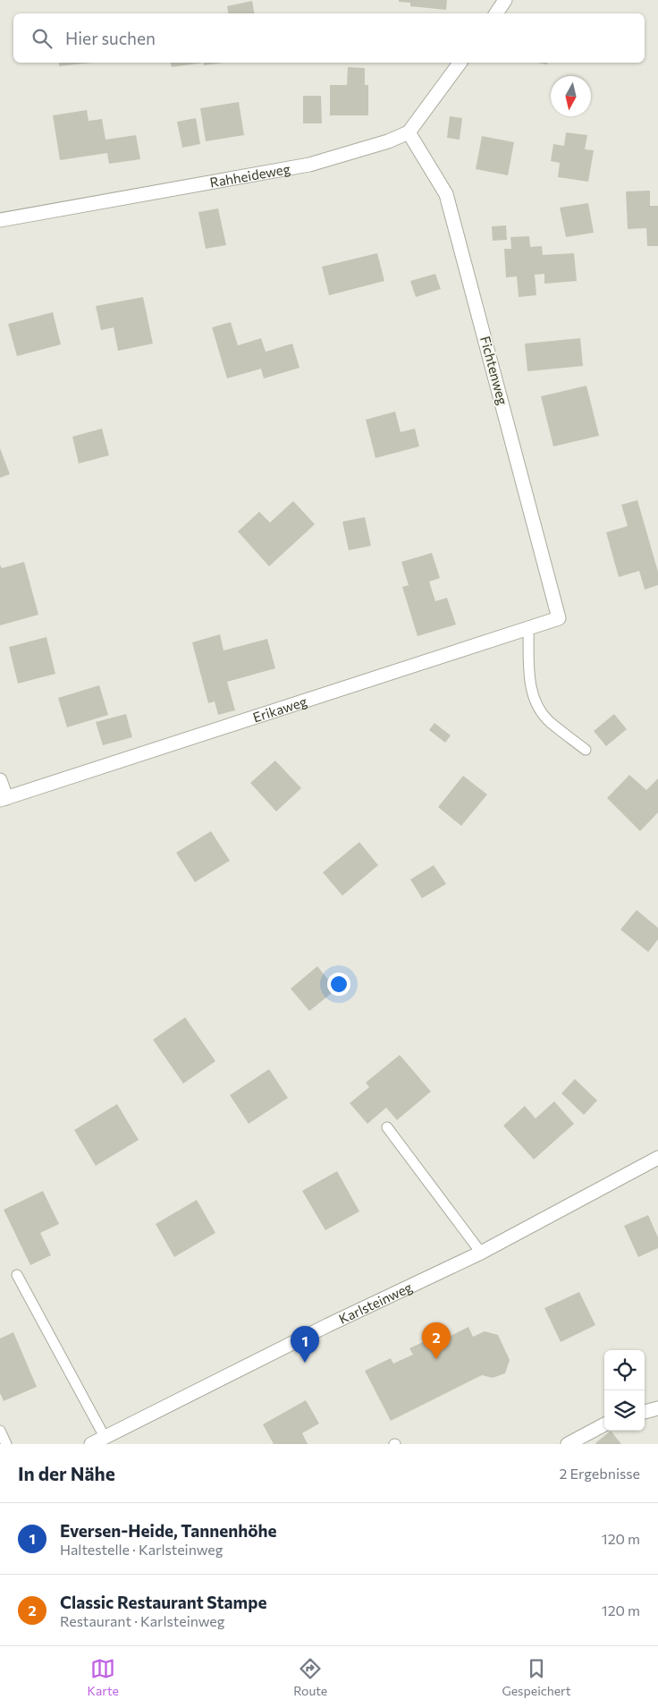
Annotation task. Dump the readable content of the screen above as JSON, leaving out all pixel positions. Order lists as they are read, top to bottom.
{
  "streets": {
    "street": [
      "Rahheideweg",
      "Fichtenweg",
      "Erikaweg",
      "Karlsteinweg"
    ]
  },
  "crossings": [
    ["Rahheideweg", "Fichtenweg"],
    ["Fichtenweg", "Erikaweg"]
  ],
  "north": "bottom",
  "page": {
    "search": "Hier suchen",
    "pins": ["2", "1"],
    "heading": ["In der Nähe", "2 Ergebnisse"],
    "list": [
      {
        "mark": "1",
        "name": "Eversen-Heide, Tannenhöhe",
        "note": "Haltestelle · Karlsteinweg",
        "value": "120 m"
      },
      {
        "mark": "2",
        "name": "Classic Restaurant Stampe",
        "note": "Restaurant · Karlsteinweg",
        "value": "120 m"
      }
    ],
    "nav": ["Karte", "Route", "Gespeichert"]
  }
}
